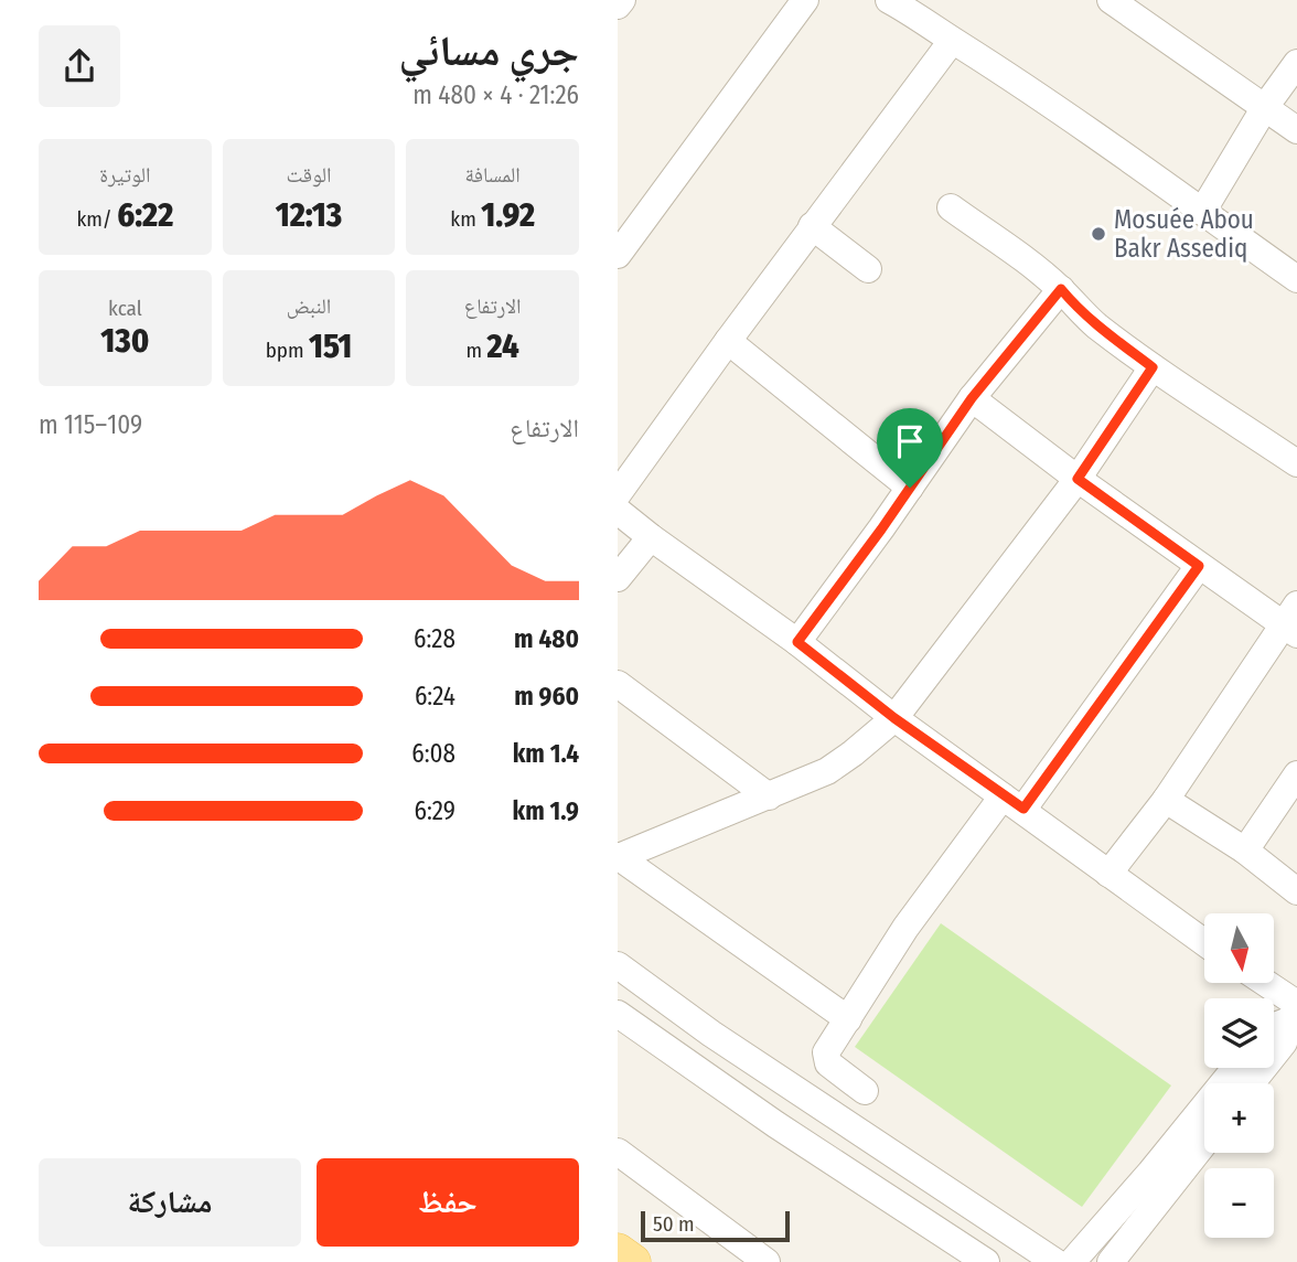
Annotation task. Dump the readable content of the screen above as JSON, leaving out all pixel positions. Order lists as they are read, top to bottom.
{
  "places": ["Mosuée Abou Bakr Assediq"],
  "scale_bar": "50 m",
  "north": "bottom",
  "page": {
    "heading": ["جري مسائي", "21:26 · 4 × 480 m"],
    "stats": [
      ["المسافة", "1.92 km"],
      ["الوقت", "12:13"],
      ["الوتيرة", "6:22 /km"],
      ["الارتفاع", "24 m"],
      ["النبض", "151 bpm"],
      ["kcal", "130"]
    ],
    "chart": ["الارتفاع", "109–115 m"],
    "list": [
      {
        "name": "480 m",
        "note": "6:28"
      },
      {
        "name": "960 m",
        "note": "6:24"
      },
      {
        "name": "1.4 km",
        "note": "6:08"
      },
      {
        "name": "1.9 km",
        "note": "6:29"
      }
    ],
    "map_buttons": ["+", "−"],
    "buttons": ["حفظ", "مشاركة"],
    "scale": "50 m"
  }
}
